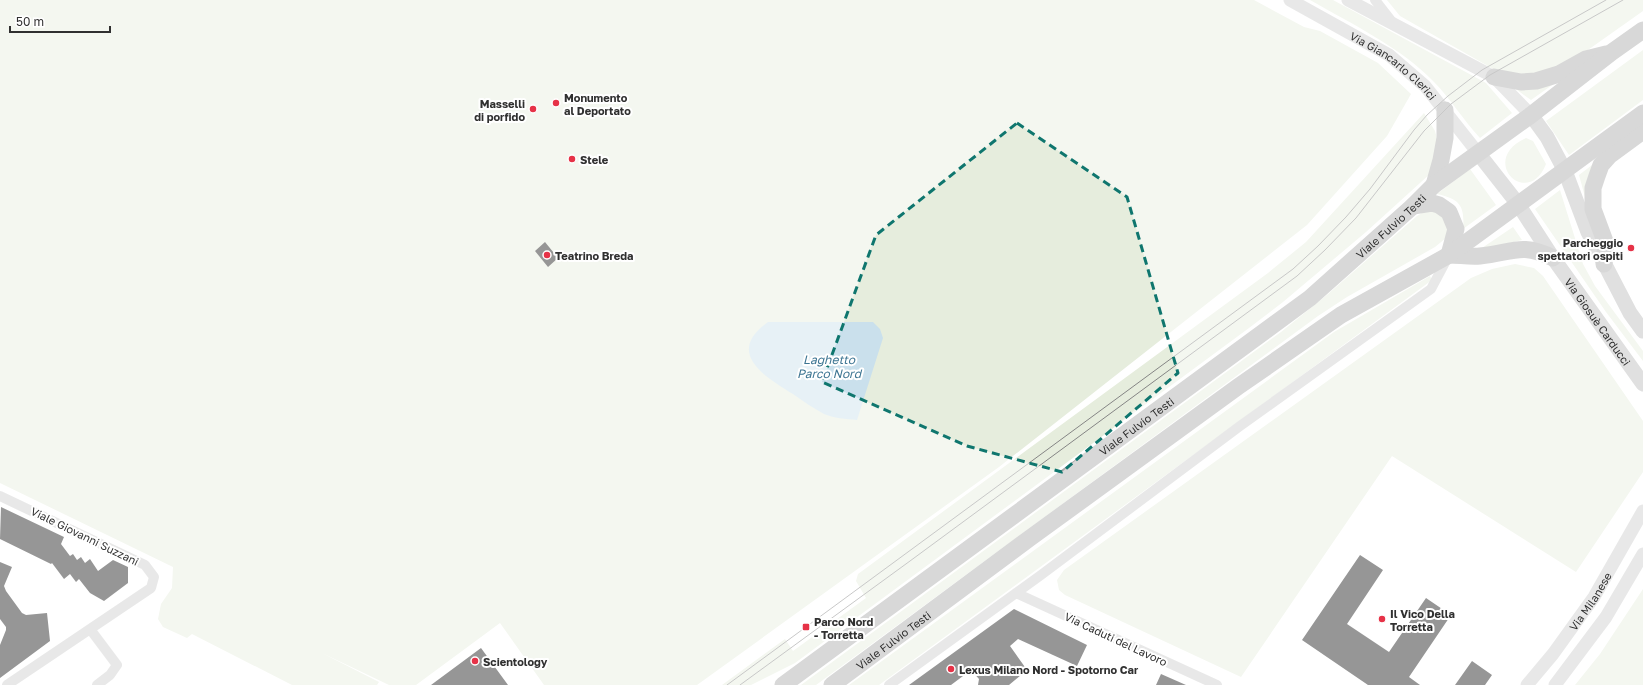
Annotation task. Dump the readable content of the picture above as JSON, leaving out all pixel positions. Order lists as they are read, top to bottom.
{
  "streets": {
    "main road": ["Viale Fulvio Testi", "Via Giosuè Carducci"],
    "street": [
      "Via Giancarlo Clerici",
      "Viale Giovanni Suzzani",
      "Via Milanese",
      "Via Caduti del Lavoro"
    ]
  },
  "crossings": [
    ["Via Giancarlo Clerici", "Viale Fulvio Testi"],
    ["Viale Fulvio Testi", "Via Giosuè Carducci"],
    ["Viale Fulvio Testi", "Via Caduti del Lavoro"]
  ],
  "water": ["Laghetto Parco Nord"],
  "places": {
    "other": [
      "Monumento al Deportato",
      "Masselli di porfido",
      "Stele",
      "Parcheggio spettatori ospiti",
      "Teatrino Breda",
      "Il Vico Della Torretta",
      "Scientology",
      "Lexus Milano Nord - Spotorno Car"
    ],
    "transit": ["Parco Nord - Torretta"]
  },
  "scale_bar": "50 m"
}
